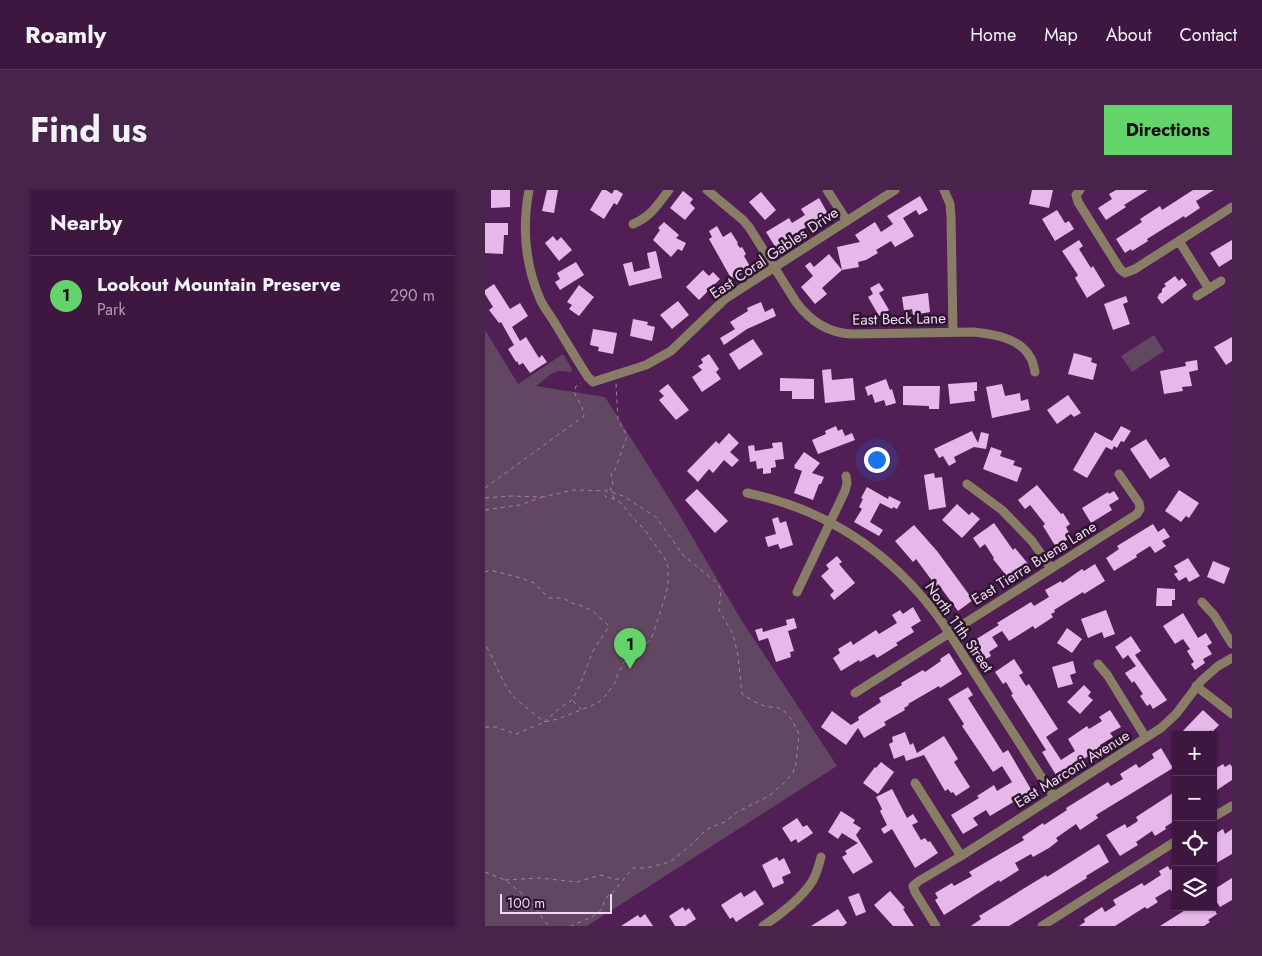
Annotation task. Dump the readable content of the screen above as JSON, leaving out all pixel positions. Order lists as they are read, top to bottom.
{
  "streets": {
    "street": [
      "East Coral Gables Drive",
      "East Beck Lane",
      "East Tierra Buena Lane",
      "North 11th Street",
      "East Marconi Avenue"
    ]
  },
  "crossings": [
    ["East Coral Gables Drive", "East Beck Lane"],
    ["East Tierra Buena Lane", "North 11th Street"],
    ["North 11th Street", "East Marconi Avenue"]
  ],
  "scale_bar": "100 m",
  "page": {
    "header": "Roamly",
    "nav": [
      "Home",
      "Map",
      "About",
      "Contact"
    ],
    "title": "Find us",
    "buttons": "Directions",
    "heading": "Nearby",
    "list": [
      {
        "mark": "1",
        "name": "Lookout Mountain Preserve",
        "note": "Park",
        "value": "290 m"
      }
    ],
    "pins": "1",
    "map_buttons": ["+", "−"],
    "scale": "100 m"
  }
}
